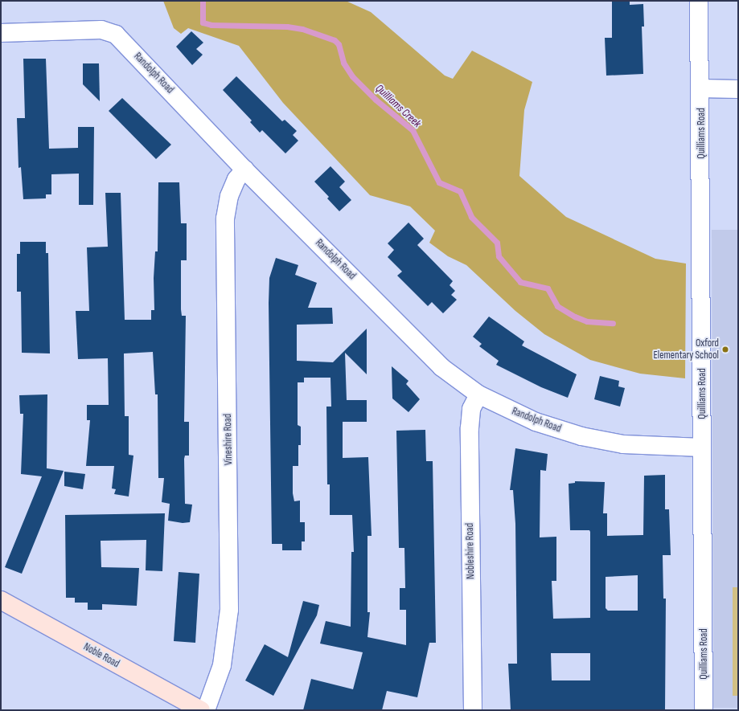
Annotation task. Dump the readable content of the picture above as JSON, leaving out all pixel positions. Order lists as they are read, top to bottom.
{
  "streets": {
    "main road": ["Noble Road"],
    "street": [
      "Randolph Road",
      "Quilliams Road",
      "Vineshire Road",
      "Nobleshire Road"
    ]
  },
  "crossings": [
    ["Randolph Road", "Quilliams Road"],
    ["Randolph Road", "Vineshire Road"],
    ["Randolph Road", "Nobleshire Road"]
  ],
  "water": ["Quilliams Creek"],
  "places": ["Oxford Elementary School"]
}
